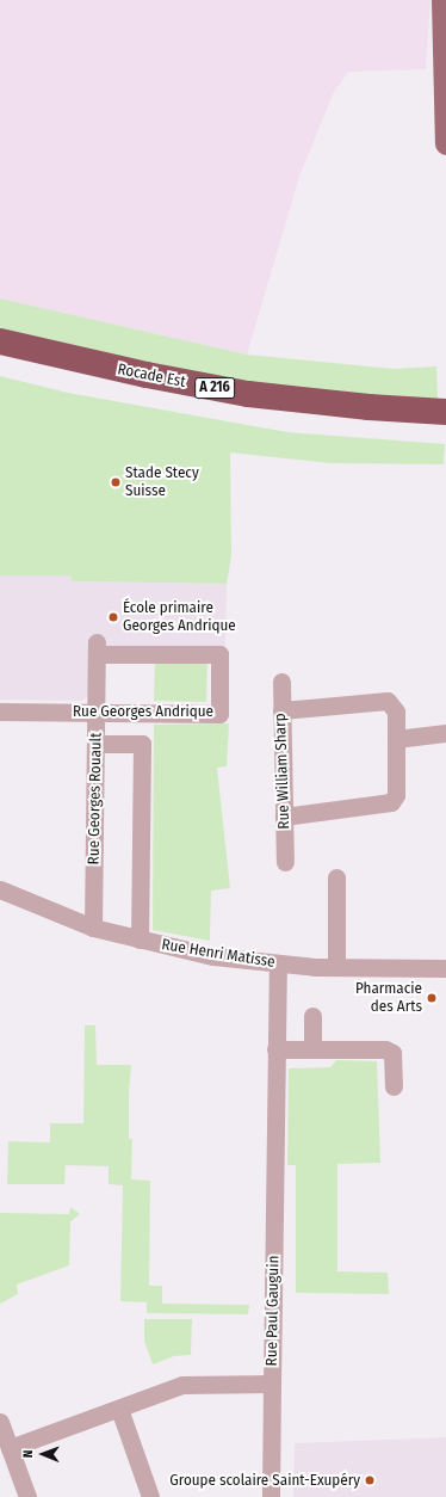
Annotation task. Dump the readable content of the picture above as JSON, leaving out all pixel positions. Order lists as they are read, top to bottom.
{
  "streets": {
    "highway": ["Rocade Est", "A 216"],
    "street": [
      "Rue Georges Andrique",
      "Rue William Sharp",
      "Rue Georges Rouault",
      "Rue Henri Matisse",
      "Rue Paul Gauguin"
    ]
  },
  "crossings": [
    ["Rue Georges Andrique", "Rue Georges Rouault"],
    ["Rue Georges Rouault", "Rue Henri Matisse"],
    ["Rue Henri Matisse", "Rue Paul Gauguin"]
  ],
  "places": [
    "Stade Stecy Suisse",
    "École primaire Georges Andrique",
    "Pharmacie des Arts",
    "Groupe scolaire Saint-Exupéry"
  ],
  "north": "left"
}
